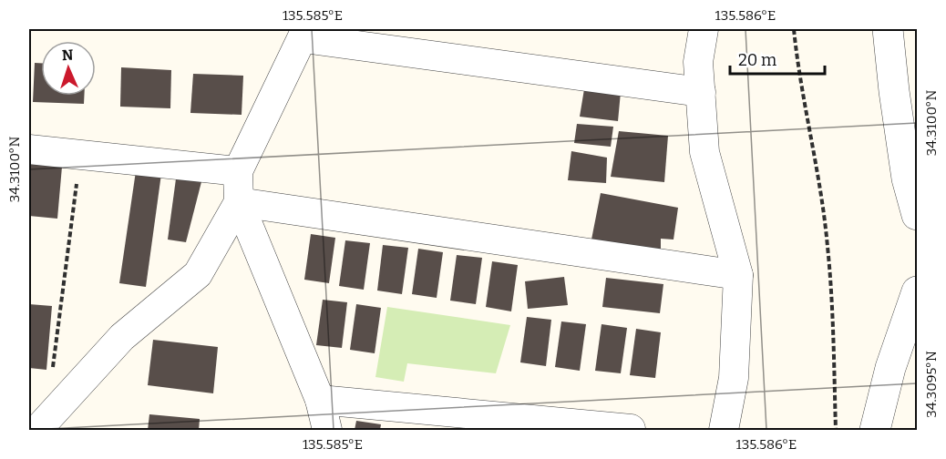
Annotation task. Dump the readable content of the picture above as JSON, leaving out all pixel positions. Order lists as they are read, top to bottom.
{
  "scale_bar": "20 m",
  "north": "top",
  "coordinates": [
    "135.585°E",
    "135.586°E",
    "34.3100°N",
    "34.3095°N"
  ]
}
